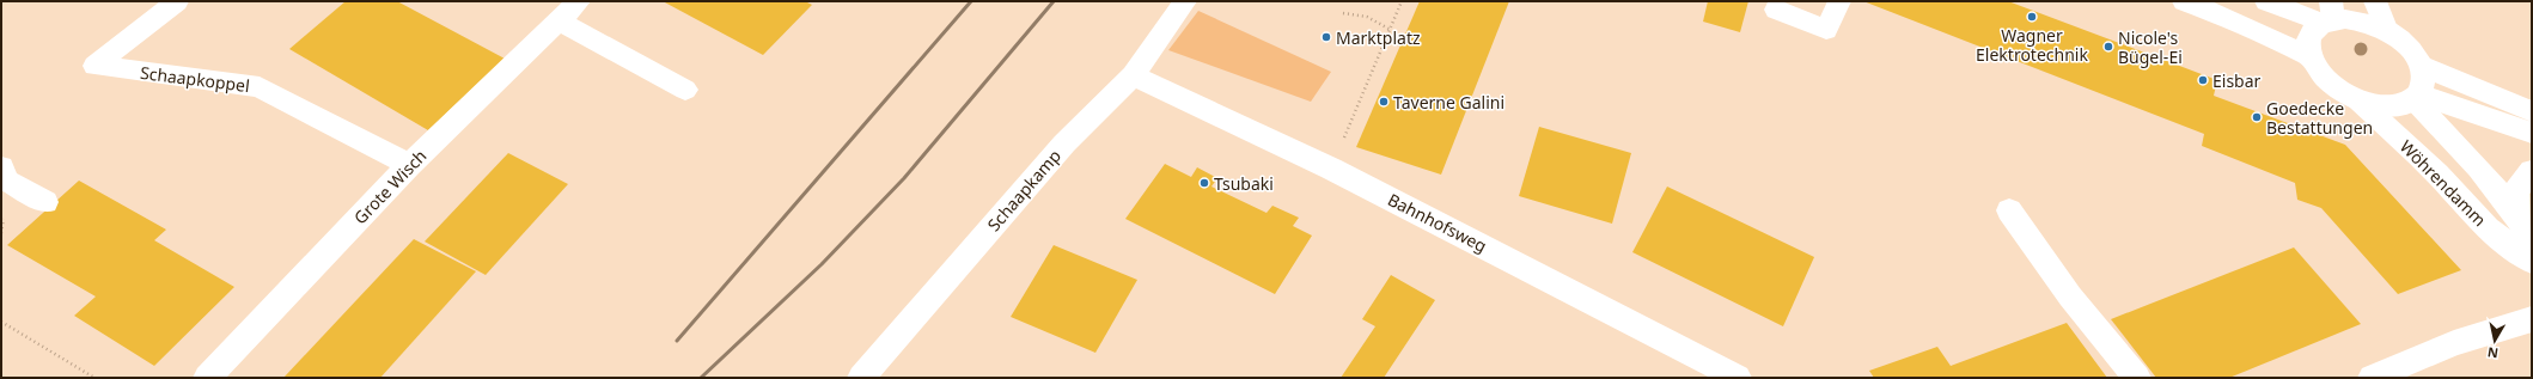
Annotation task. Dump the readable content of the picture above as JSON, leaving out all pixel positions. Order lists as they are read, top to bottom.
{
  "streets": {
    "street": [
      "Schaapkoppel",
      "Wöhrendamm",
      "Grote Wisch",
      "Schaapkamp",
      "Bahnhofsweg"
    ]
  },
  "crossings": [
    ["Schaapkoppel", "Grote Wisch"],
    ["Schaapkamp", "Bahnhofsweg"]
  ],
  "places": [
    "Wagner Elektrotechnik",
    "Marktplatz",
    "Nicole's Bügel-Ei",
    "Eisbar",
    "Taverne Galini",
    "Goedecke Bestattungen",
    "Tsubaki"
  ],
  "north": "bottom"
}
